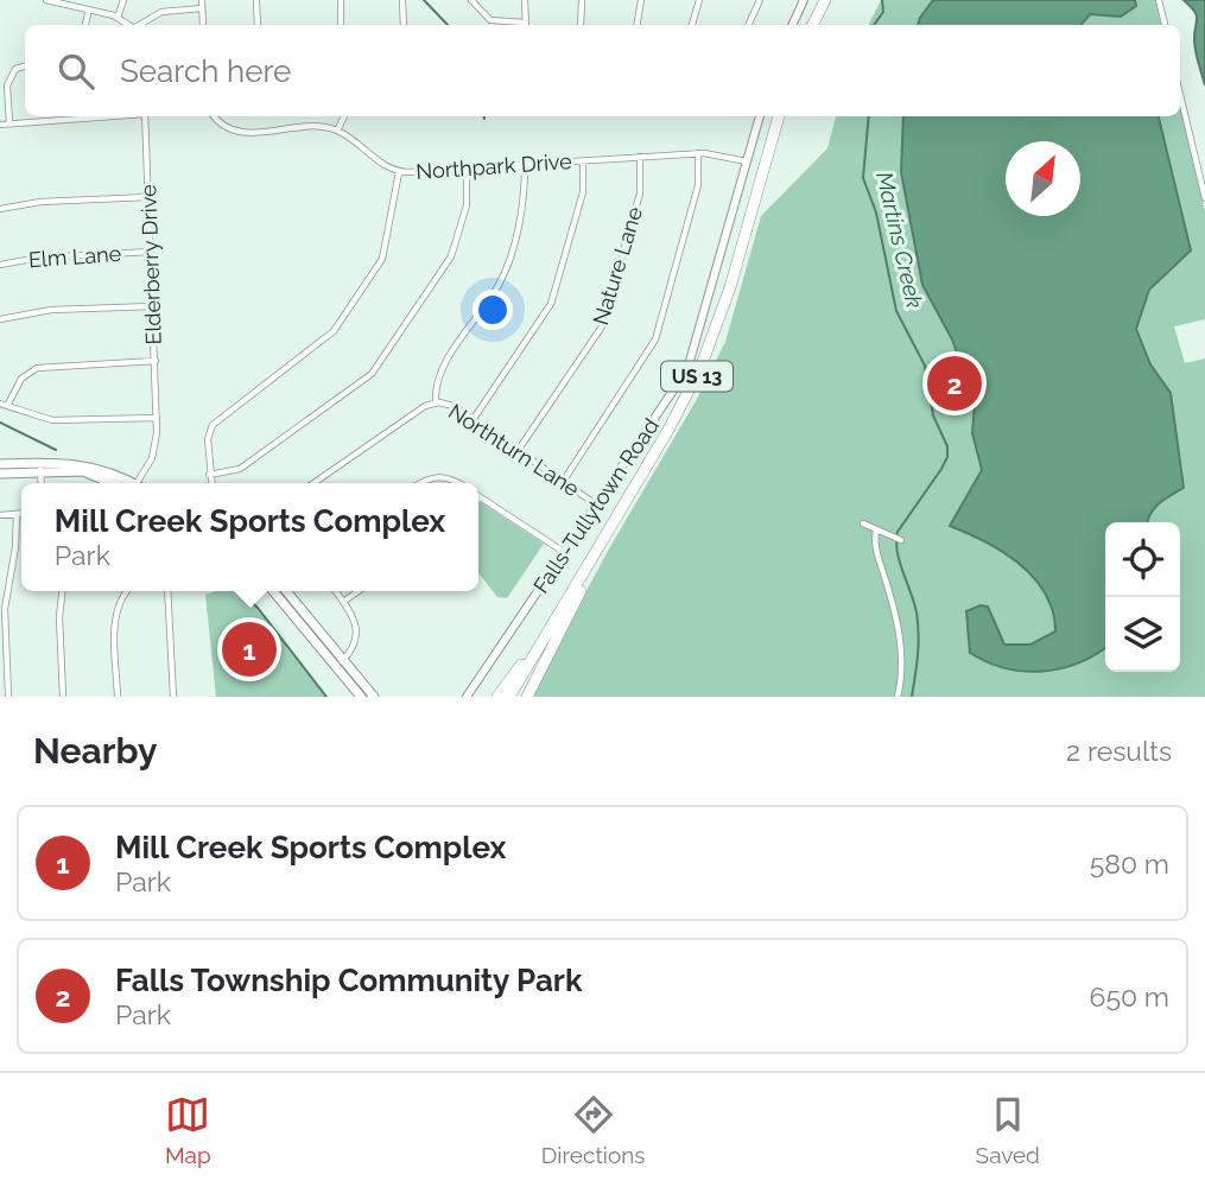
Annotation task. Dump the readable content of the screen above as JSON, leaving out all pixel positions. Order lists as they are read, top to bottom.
{
  "streets": {
    "highway": ["US 13"],
    "street": [
      "Northpark Drive",
      "Elm Lane",
      "Elderberry Drive",
      "Nature Lane",
      "Northturn Lane",
      "Falls-Tullytown Road"
    ]
  },
  "crossings": [
    ["Northpark Drive", "Nature Lane"],
    ["Northpark Drive", "Falls-Tullytown Road"],
    ["Elm Lane", "Elderberry Drive"],
    ["Nature Lane", "Northturn Lane"],
    ["Northturn Lane", "Falls-Tullytown Road"]
  ],
  "water": ["Martins Creek"],
  "north": "top right",
  "page": {
    "search": "Search here",
    "pins": ["2", "1"],
    "popup": ["Mill Creek Sports Complex", "Park"],
    "heading": ["Nearby", "2 results"],
    "list": [
      {
        "mark": "1",
        "name": "Mill Creek Sports Complex",
        "note": "Park",
        "value": "580 m"
      },
      {
        "mark": "2",
        "name": "Falls Township Community Park",
        "note": "Park",
        "value": "650 m"
      }
    ],
    "nav": ["Map", "Directions", "Saved"]
  }
}
